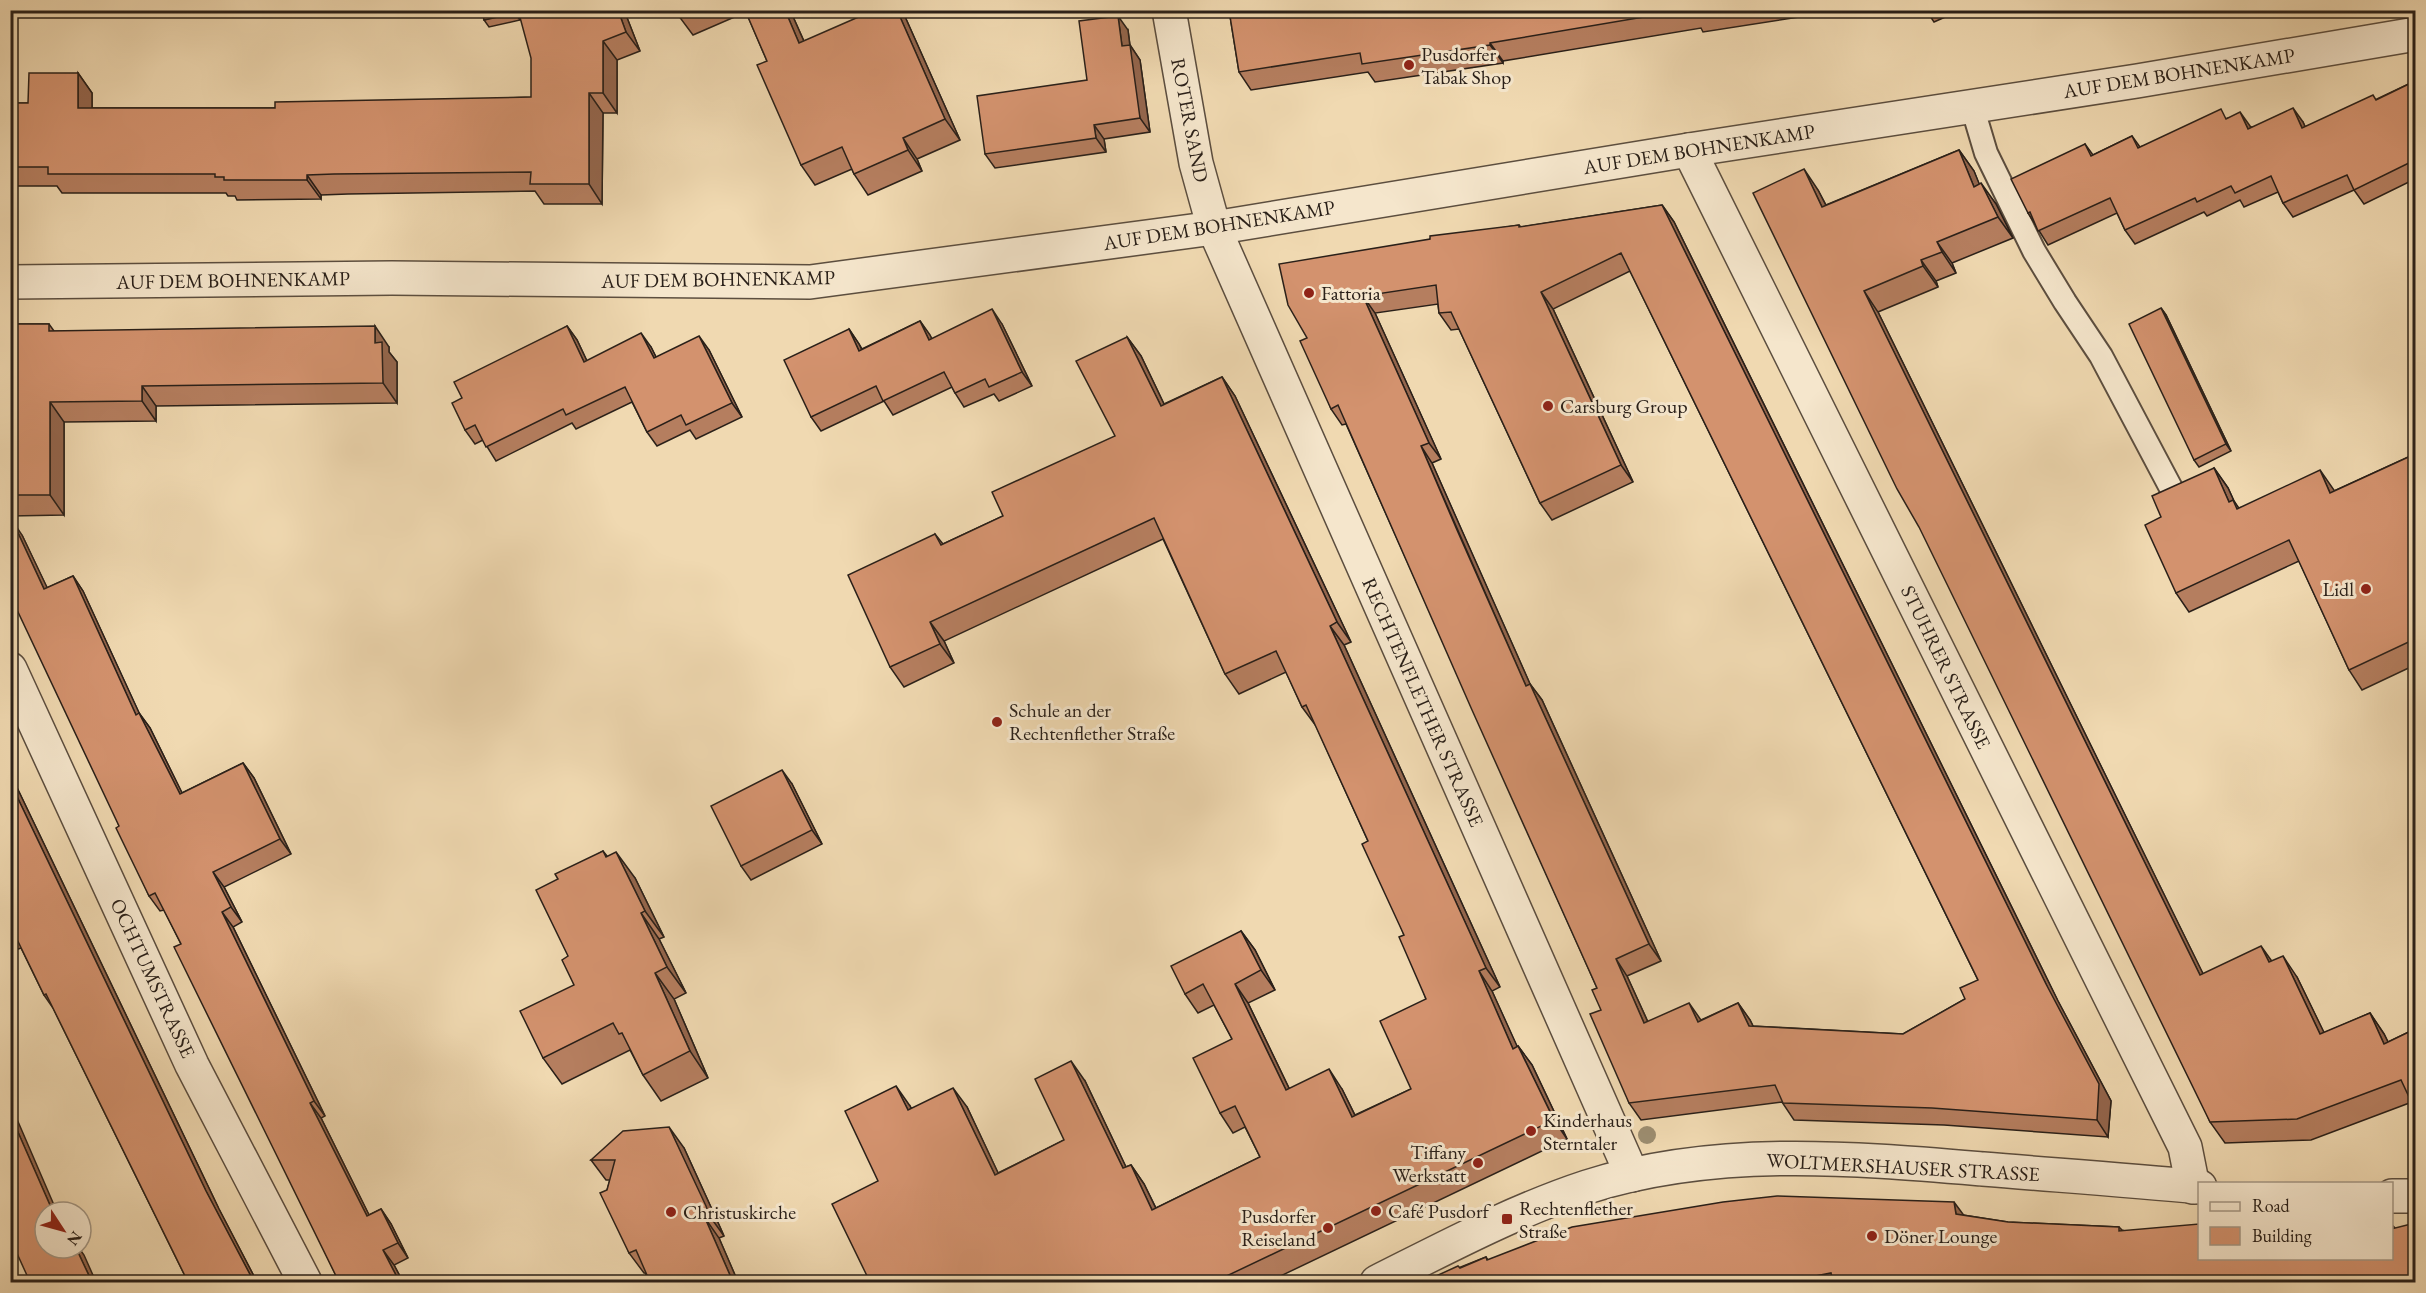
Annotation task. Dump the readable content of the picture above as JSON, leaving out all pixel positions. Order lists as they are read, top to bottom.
{
  "streets": {
    "street": [
      "AUF DEM BOHNENKAMP",
      "ROTER SAND",
      "STUHRER STRASSE",
      "RECHTENFLETHER STRASSE",
      "OCHTUMSTRASSE",
      "WOLTMERSHAUSER STRASSE"
    ]
  },
  "crossings": [
    ["AUF DEM BOHNENKAMP", "ROTER SAND"],
    ["AUF DEM BOHNENKAMP", "STUHRER STRASSE"],
    ["AUF DEM BOHNENKAMP", "RECHTENFLETHER STRASSE"],
    ["ROTER SAND", "RECHTENFLETHER STRASSE"],
    ["STUHRER STRASSE", "WOLTMERSHAUSER STRASSE"],
    ["RECHTENFLETHER STRASSE", "WOLTMERSHAUSER STRASSE"]
  ],
  "places": {
    "other": [
      "Pusdorfer Tabak Shop",
      "Fattoria",
      "Carsburg Group",
      "Lidl",
      "Schule an der Rechtenflether Straße",
      "Kinderhaus Sterntaler",
      "Tiffany Werkstatt",
      "Café Pusdorf",
      "Christuskirche",
      "Pusdorfer Reiseland",
      "Döner Lounge"
    ],
    "transit": ["Rechtenflether Straße"]
  },
  "legend": ["Road", "Building"],
  "north": "bottom right"
}
